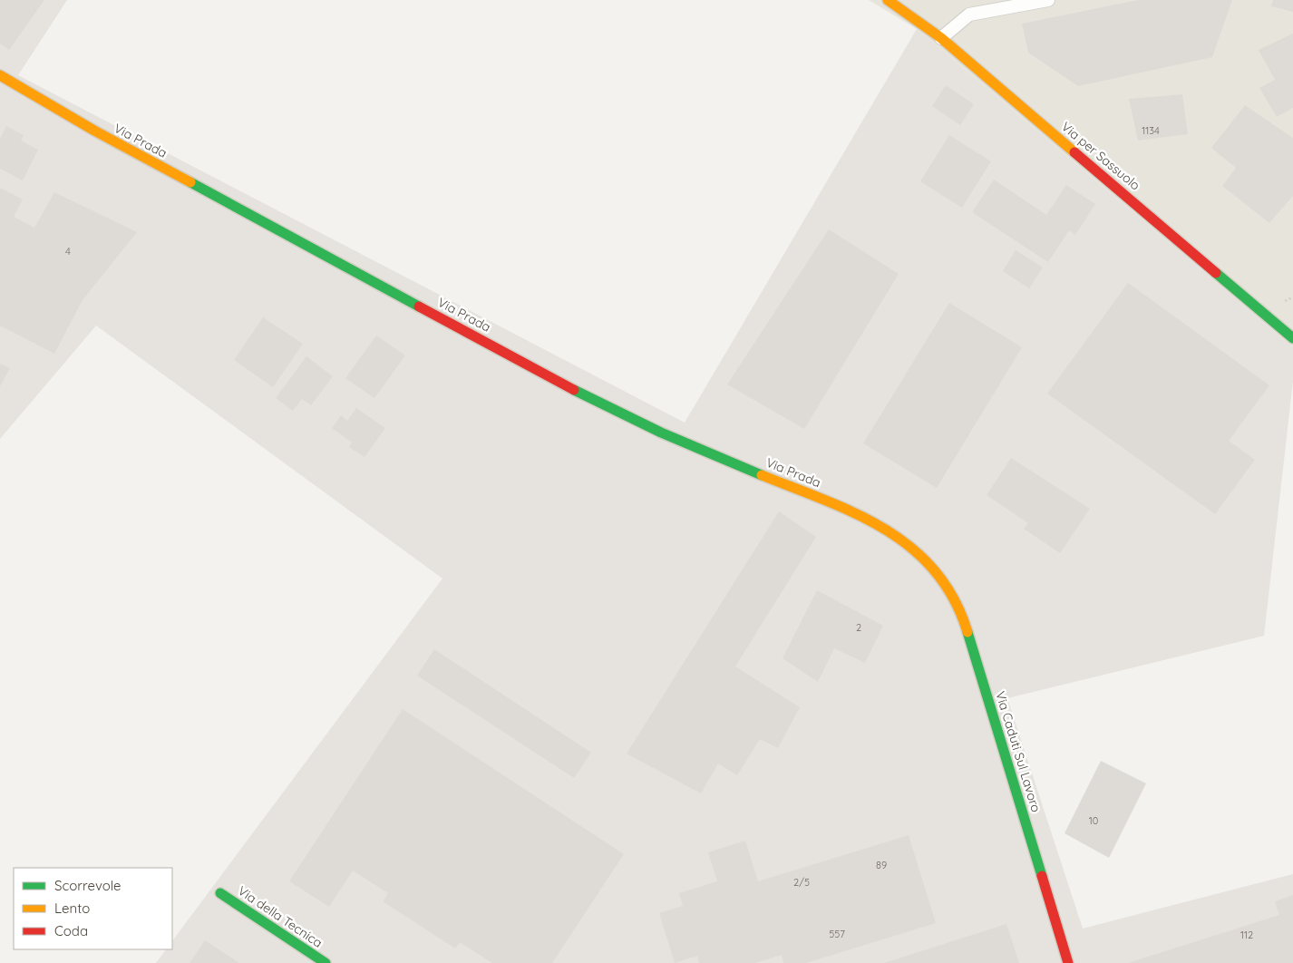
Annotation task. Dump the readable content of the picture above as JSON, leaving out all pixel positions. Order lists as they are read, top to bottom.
{
  "streets": {
    "street": [
      "Via Prada",
      "Via per Sassuolo",
      "Via Caduti Sul Lavoro",
      "Via della Tecnica"
    ]
  },
  "crossings": [
    ["Via Prada", "Via Caduti Sul Lavoro"]
  ],
  "house_numbers": [
    "1134",
    "4",
    "2",
    "10",
    "89",
    "2/5",
    "557",
    "112"
  ],
  "legend": ["Scorrevole", "Lento", "Coda"]
}
